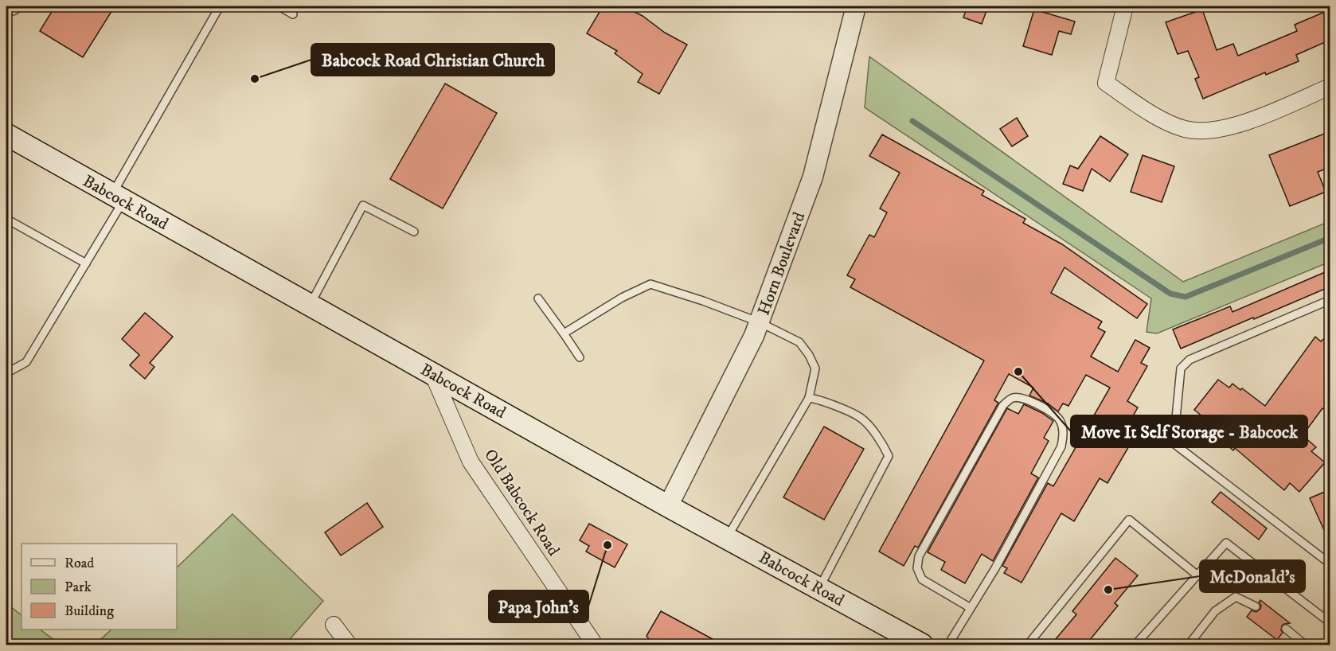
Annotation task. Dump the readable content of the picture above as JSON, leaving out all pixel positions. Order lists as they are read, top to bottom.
{
  "streets": {
    "main road": ["Babcock Road"],
    "street": ["Horn Boulevard", "Old Babcock Road"]
  },
  "crossings": [
    ["Babcock Road", "Horn Boulevard"],
    ["Babcock Road", "Old Babcock Road"]
  ],
  "places": [
    "Babcock Road Christian Church",
    "Move It Self Storage - Babcock",
    "Papa John's",
    "McDonald's"
  ],
  "legend": ["Road", "Park", "Building"]
}
